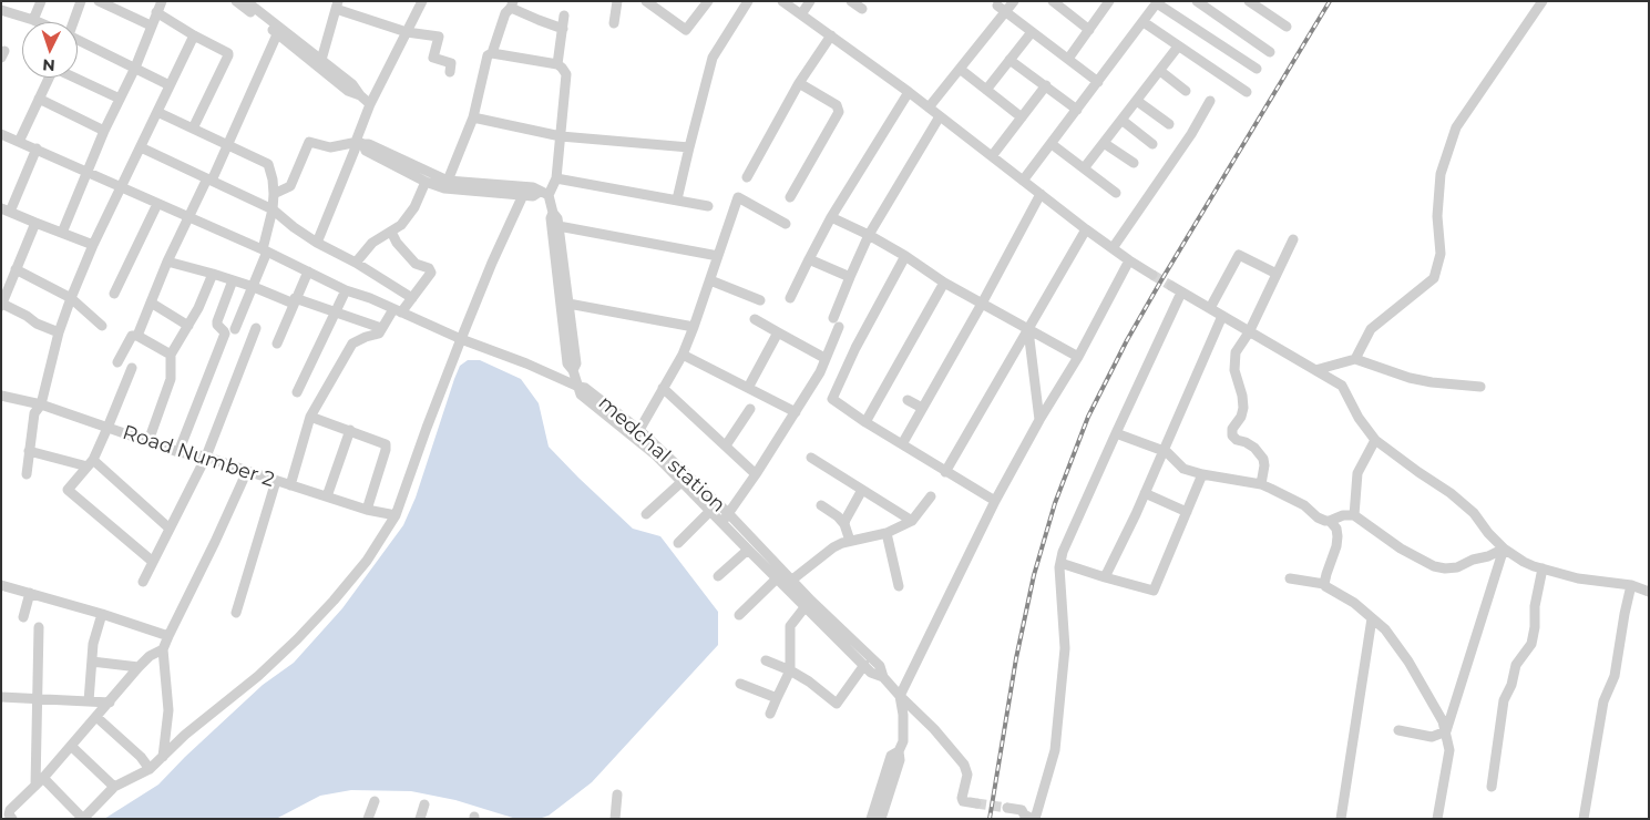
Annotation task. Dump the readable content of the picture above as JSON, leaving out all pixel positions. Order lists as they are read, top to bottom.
{
  "streets": {
    "street": ["medchal station", "Road Number 2"]
  },
  "north": "bottom"
}
